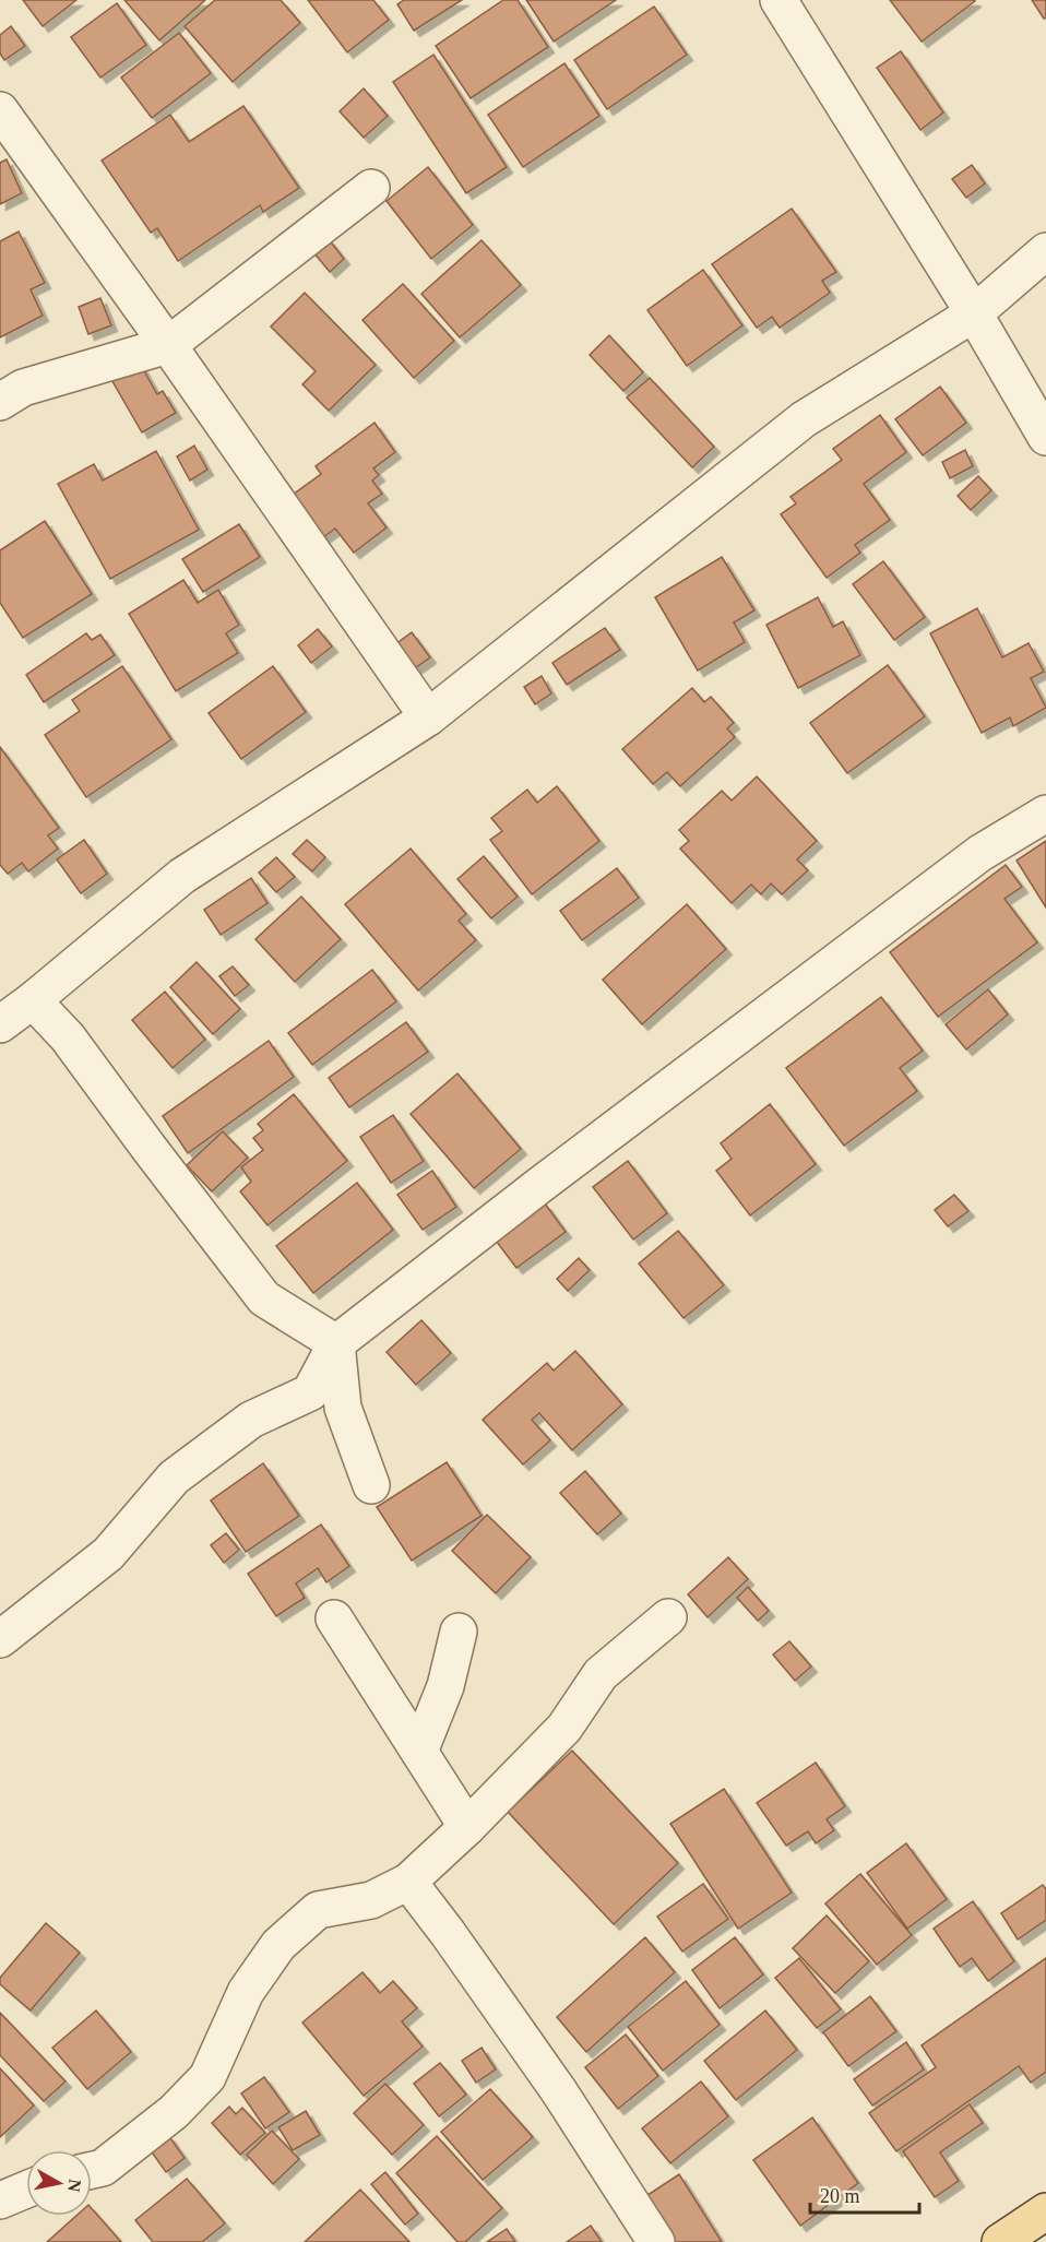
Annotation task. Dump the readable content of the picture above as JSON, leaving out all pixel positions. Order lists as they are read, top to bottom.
{
  "scale_bar": "20 m",
  "north": "right"
}
